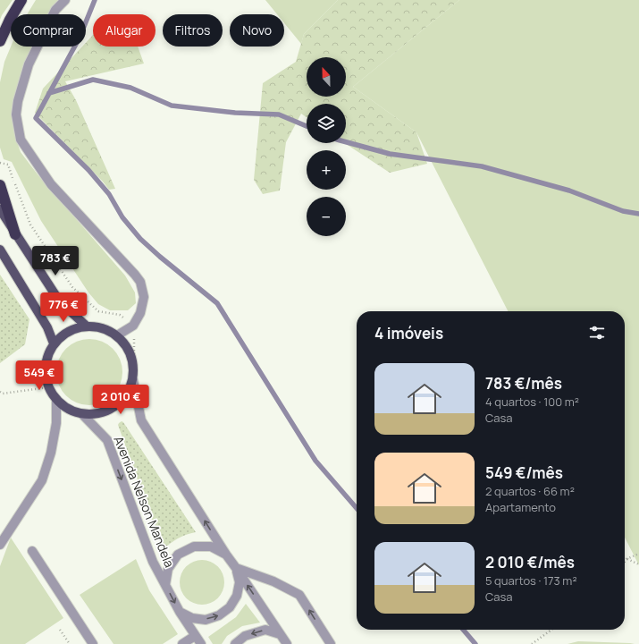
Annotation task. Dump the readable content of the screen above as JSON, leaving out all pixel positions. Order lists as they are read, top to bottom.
{
  "streets": {
    "lane": ["Avenida Nelson Mandela"]
  },
  "north": "top",
  "page": {
    "chip": [
      "Comprar",
      "Alugar",
      "Filtros",
      "Novo"
    ],
    "map_buttons": ["+", "−"],
    "price": [
      "783 €",
      "776 €",
      "549 €",
      "2 010 €"
    ],
    "heading": "4 imóveis",
    "list": [
      {
        "name": "783 €/mês",
        "note": "4 quartos · 100 m² · Casa"
      },
      {
        "name": "549 €/mês",
        "note": "2 quartos · 66 m² · Apartamento"
      },
      {
        "name": "2 010 €/mês",
        "note": "5 quartos · 173 m² · Casa"
      }
    ]
  }
}
